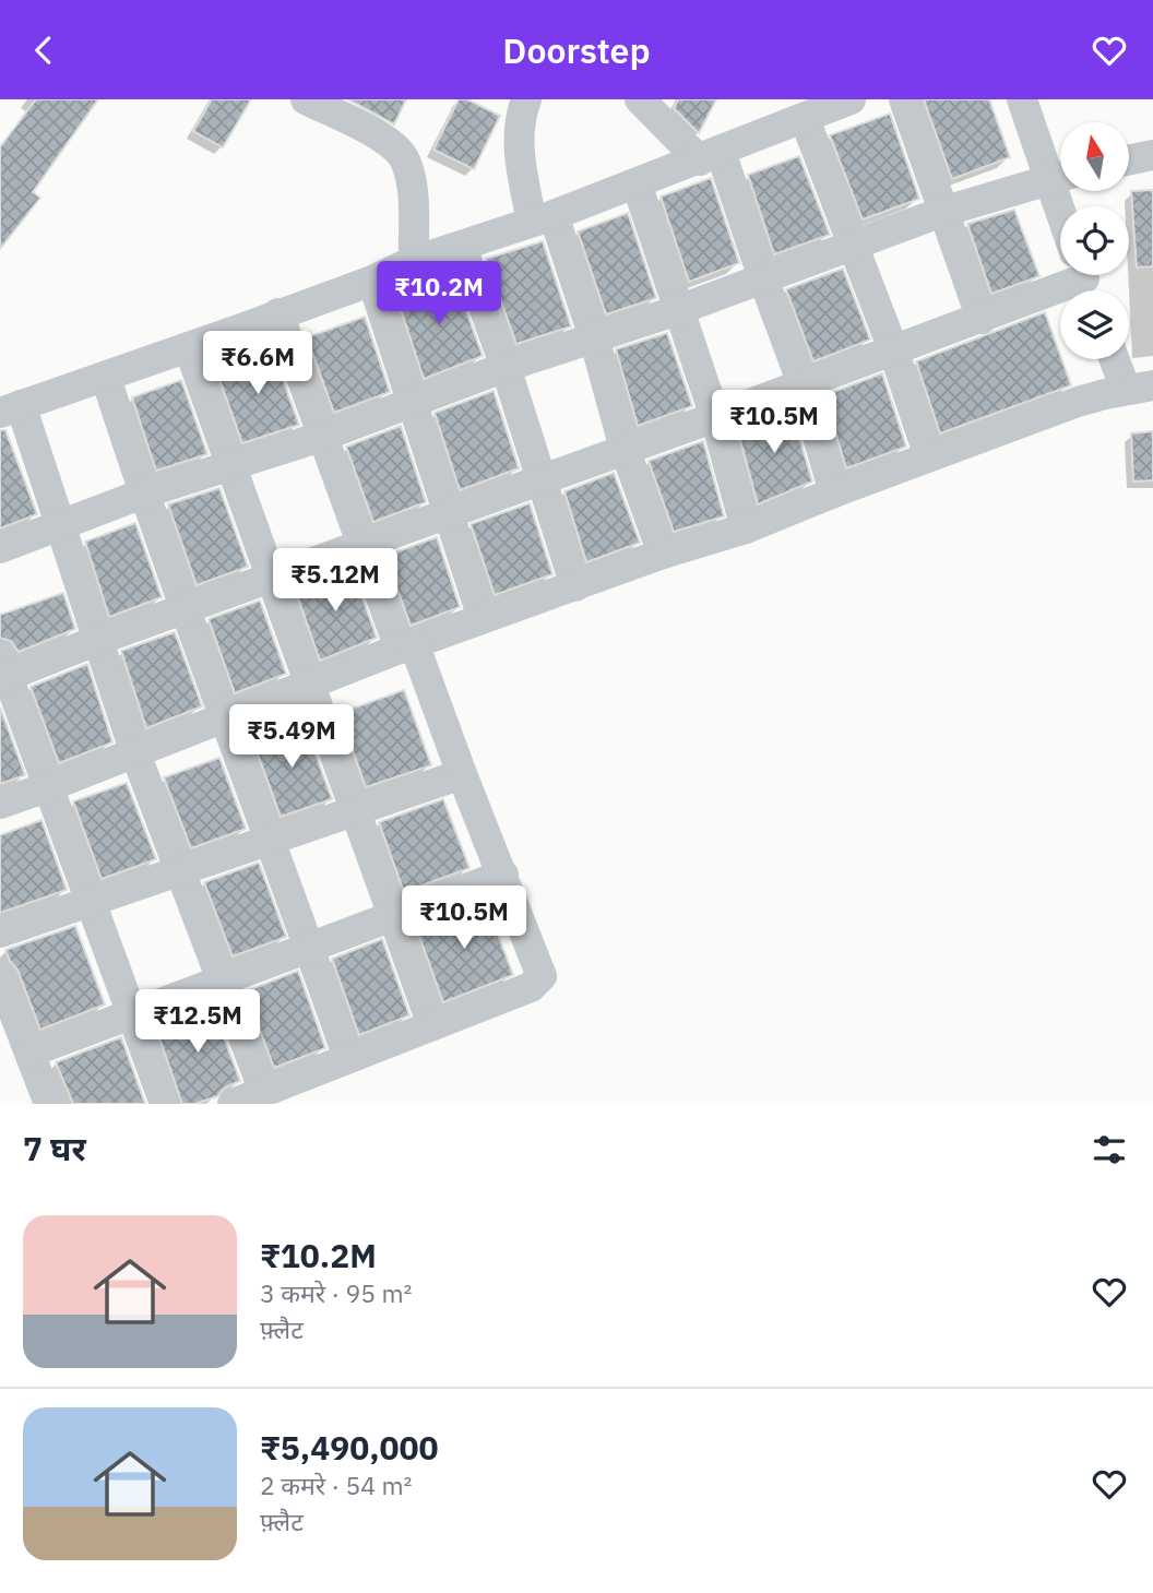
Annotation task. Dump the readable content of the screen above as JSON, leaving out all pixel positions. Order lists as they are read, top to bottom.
{
  "north": "top",
  "page": {
    "header": "Doorstep",
    "price": [
      "₹10.2M",
      "₹6.6M",
      "₹10.5M",
      "₹5.12M",
      "₹5.49M",
      "₹10.5M",
      "₹12.5M"
    ],
    "heading": "7 घर",
    "list": [
      {
        "name": "₹10.2M",
        "note": "3 कमरे · 95 m² · फ़्लैट"
      },
      {
        "name": "₹5,490,000",
        "note": "2 कमरे · 54 m² · फ़्लैट"
      }
    ]
  }
}
